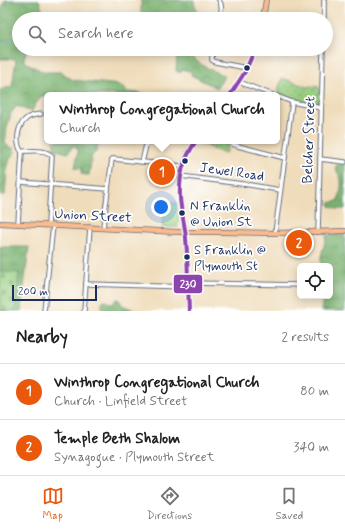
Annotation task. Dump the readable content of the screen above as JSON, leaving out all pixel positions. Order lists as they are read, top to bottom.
{
  "streets": {
    "main road": ["Union Street"],
    "street": ["Belcher Street", "Jewel Road"]
  },
  "crossings": [
    ["Belcher Street", "Union Street"]
  ],
  "places": ["N Franklin @ Union St", "S Franklin @ Plymouth St"],
  "lines": ["transit line 230"],
  "scale_bar": "200 m",
  "page": {
    "search": "Search here",
    "popup": ["Winthrop Congregational Church", "Church"],
    "pins": ["1", "2"],
    "scale": "200 m",
    "heading": ["Nearby", "2 results"],
    "list": [
      {
        "mark": "1",
        "name": "Winthrop Congregational Church",
        "note": "Church · Linfield Street",
        "value": "80 m"
      },
      {
        "mark": "2",
        "name": "Temple Beth Shalom",
        "note": "Synagogue · Plymouth Street",
        "value": "340 m"
      }
    ],
    "nav": ["Map", "Directions", "Saved"]
  }
}
